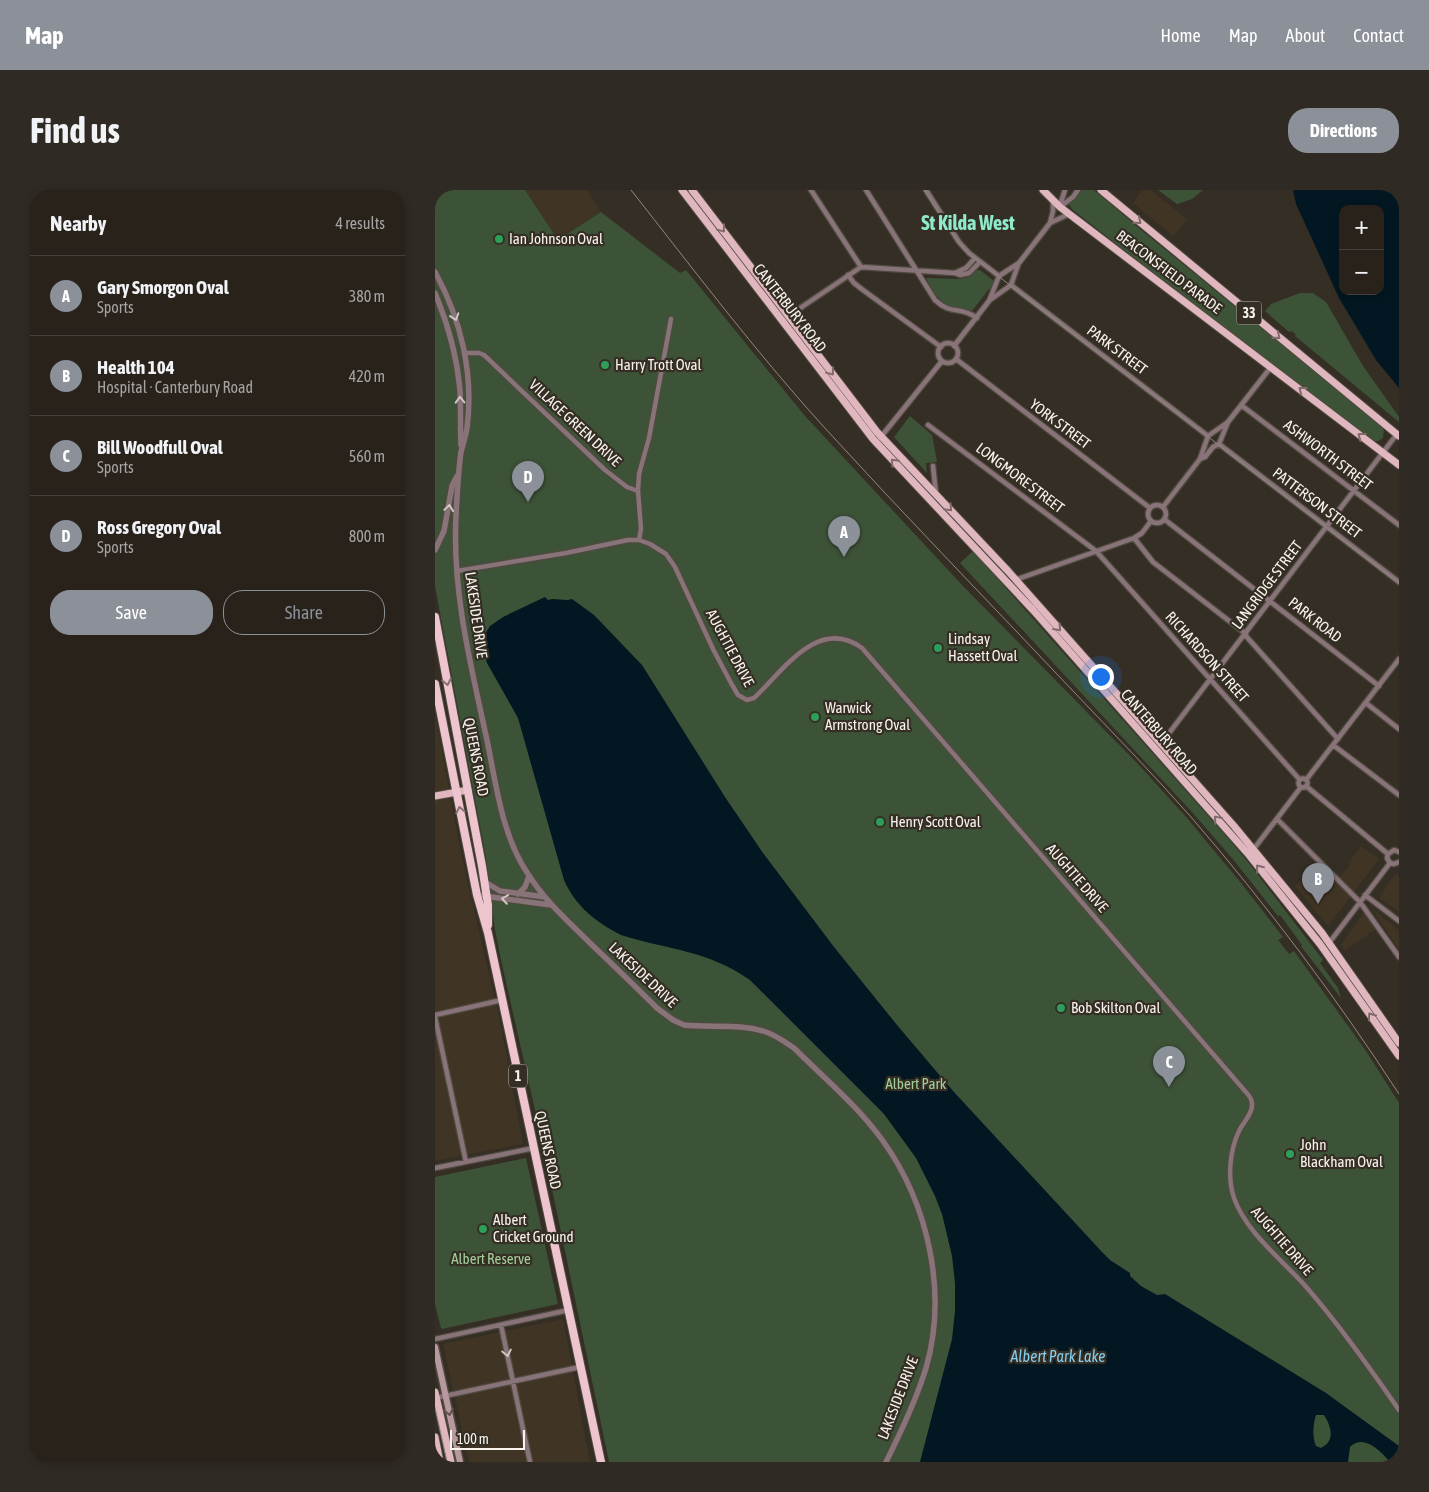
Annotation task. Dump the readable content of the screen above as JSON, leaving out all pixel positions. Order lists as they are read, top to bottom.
{
  "streets": {
    "highway": ["QUEENS ROAD", "1"],
    "main road": ["BEACONSFIELD PARADE", "CANTERBURY ROAD", "33"],
    "street": [
      "PARK STREET",
      "VILLAGE GREEN DRIVE",
      "YORK STREET",
      "ASHWORTH STREET",
      "LONGMORE STREET",
      "PATTERSON STREET",
      "LANGRIDGE STREET",
      "LAKESIDE DRIVE",
      "PARK ROAD",
      "AUGHTIE DRIVE",
      "RICHARDSON STREET"
    ]
  },
  "crossings": [
    ["BEACONSFIELD PARADE", "LANGRIDGE STREET"],
    ["CANTERBURY ROAD", "LANGRIDGE STREET"],
    ["PARK STREET", "PATTERSON STREET"],
    ["VILLAGE GREEN DRIVE", "LAKESIDE DRIVE"],
    ["YORK STREET", "PARK ROAD"],
    ["ASHWORTH STREET", "LANGRIDGE STREET"],
    ["LONGMORE STREET", "RICHARDSON STREET"],
    ["PATTERSON STREET", "LANGRIDGE STREET"],
    ["LANGRIDGE STREET", "PARK ROAD"],
    ["LANGRIDGE STREET", "RICHARDSON STREET"]
  ],
  "districts": ["St Kilda West"],
  "water": ["Albert Park Lake"],
  "parks": ["Albert Park", "Albert Reserve"],
  "places": [
    "Ian Johnson Oval",
    "Harry Trott Oval",
    "Lindsay Hassett Oval",
    "Warwick Armstrong Oval",
    "Henry Scott Oval",
    "Bob Skilton Oval",
    "John Blackham Oval",
    "Albert Cricket Ground"
  ],
  "scale_bar": "100 m",
  "page": {
    "header": "Map",
    "nav": [
      "Home",
      "Map",
      "About",
      "Contact"
    ],
    "buttons": [
      "Directions",
      ["Save", "Share"]
    ],
    "title": "Find us",
    "heading": ["Nearby", "4 results"],
    "map_buttons": ["+", "−"],
    "list": [
      {
        "mark": "A",
        "name": "Gary Smorgon Oval",
        "note": "Sports",
        "value": "380 m"
      },
      {
        "mark": "B",
        "name": "Health 104",
        "note": "Hospital · Canterbury Road",
        "value": "420 m"
      },
      {
        "mark": "C",
        "name": "Bill Woodfull Oval",
        "note": "Sports",
        "value": "560 m"
      },
      {
        "mark": "D",
        "name": "Ross Gregory Oval",
        "note": "Sports",
        "value": "800 m"
      }
    ],
    "pins": [
      "D",
      "A",
      "B",
      "C"
    ],
    "scale": "100 m"
  }
}
